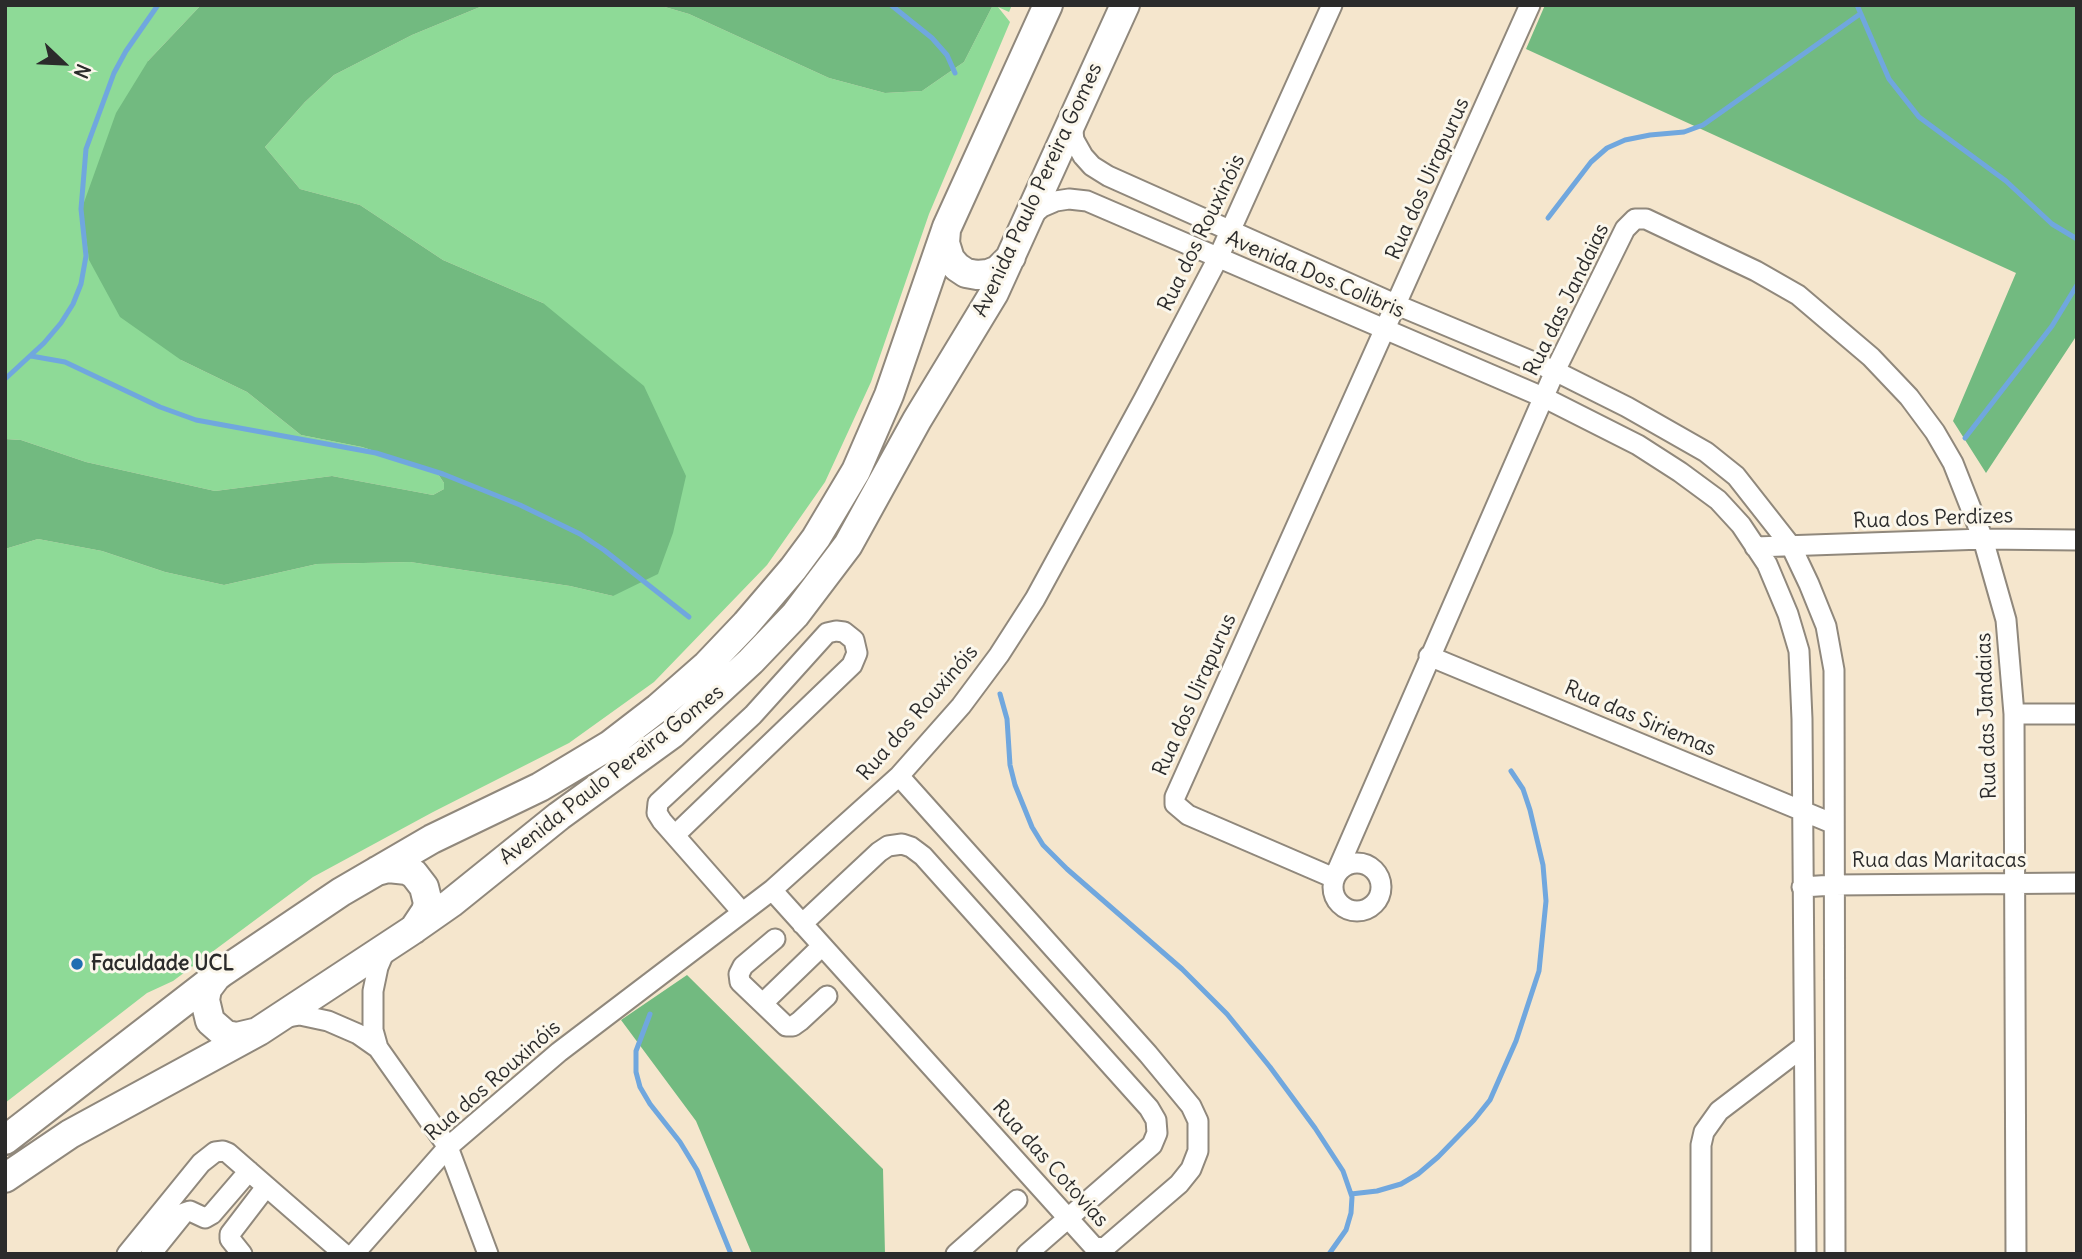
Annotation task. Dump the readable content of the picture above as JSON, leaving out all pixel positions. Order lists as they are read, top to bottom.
{
  "streets": {
    "main road": ["Avenida Paulo Pereira Gomes"],
    "street": [
      "Rua dos Uirapurus",
      "Rua dos Rouxinóis",
      "Avenida Dos Colibris",
      "Rua das Jandaias",
      "Rua dos Perdizes",
      "Rua das Siriemas",
      "Rua das Maritacas",
      "Rua das Cotovias"
    ]
  },
  "crossings": [
    ["Rua dos Uirapurus", "Avenida Dos Colibris"],
    ["Rua dos Uirapurus", "Rua das Jandaias"],
    ["Rua dos Uirapurus", "Rua das Siriemas"],
    ["Avenida Paulo Pereira Gomes", "Avenida Dos Colibris"],
    ["Rua dos Rouxinóis", "Avenida Dos Colibris"],
    ["Rua dos Rouxinóis", "Rua das Cotovias"],
    ["Avenida Dos Colibris", "Rua das Jandaias"],
    ["Avenida Dos Colibris", "Rua dos Perdizes"],
    ["Avenida Dos Colibris", "Rua das Siriemas"],
    ["Avenida Dos Colibris", "Rua das Maritacas"],
    ["Rua das Jandaias", "Rua dos Perdizes"],
    ["Rua das Jandaias", "Rua das Maritacas"]
  ],
  "places": ["Faculdade UCL"],
  "north": "bottom right"
}
